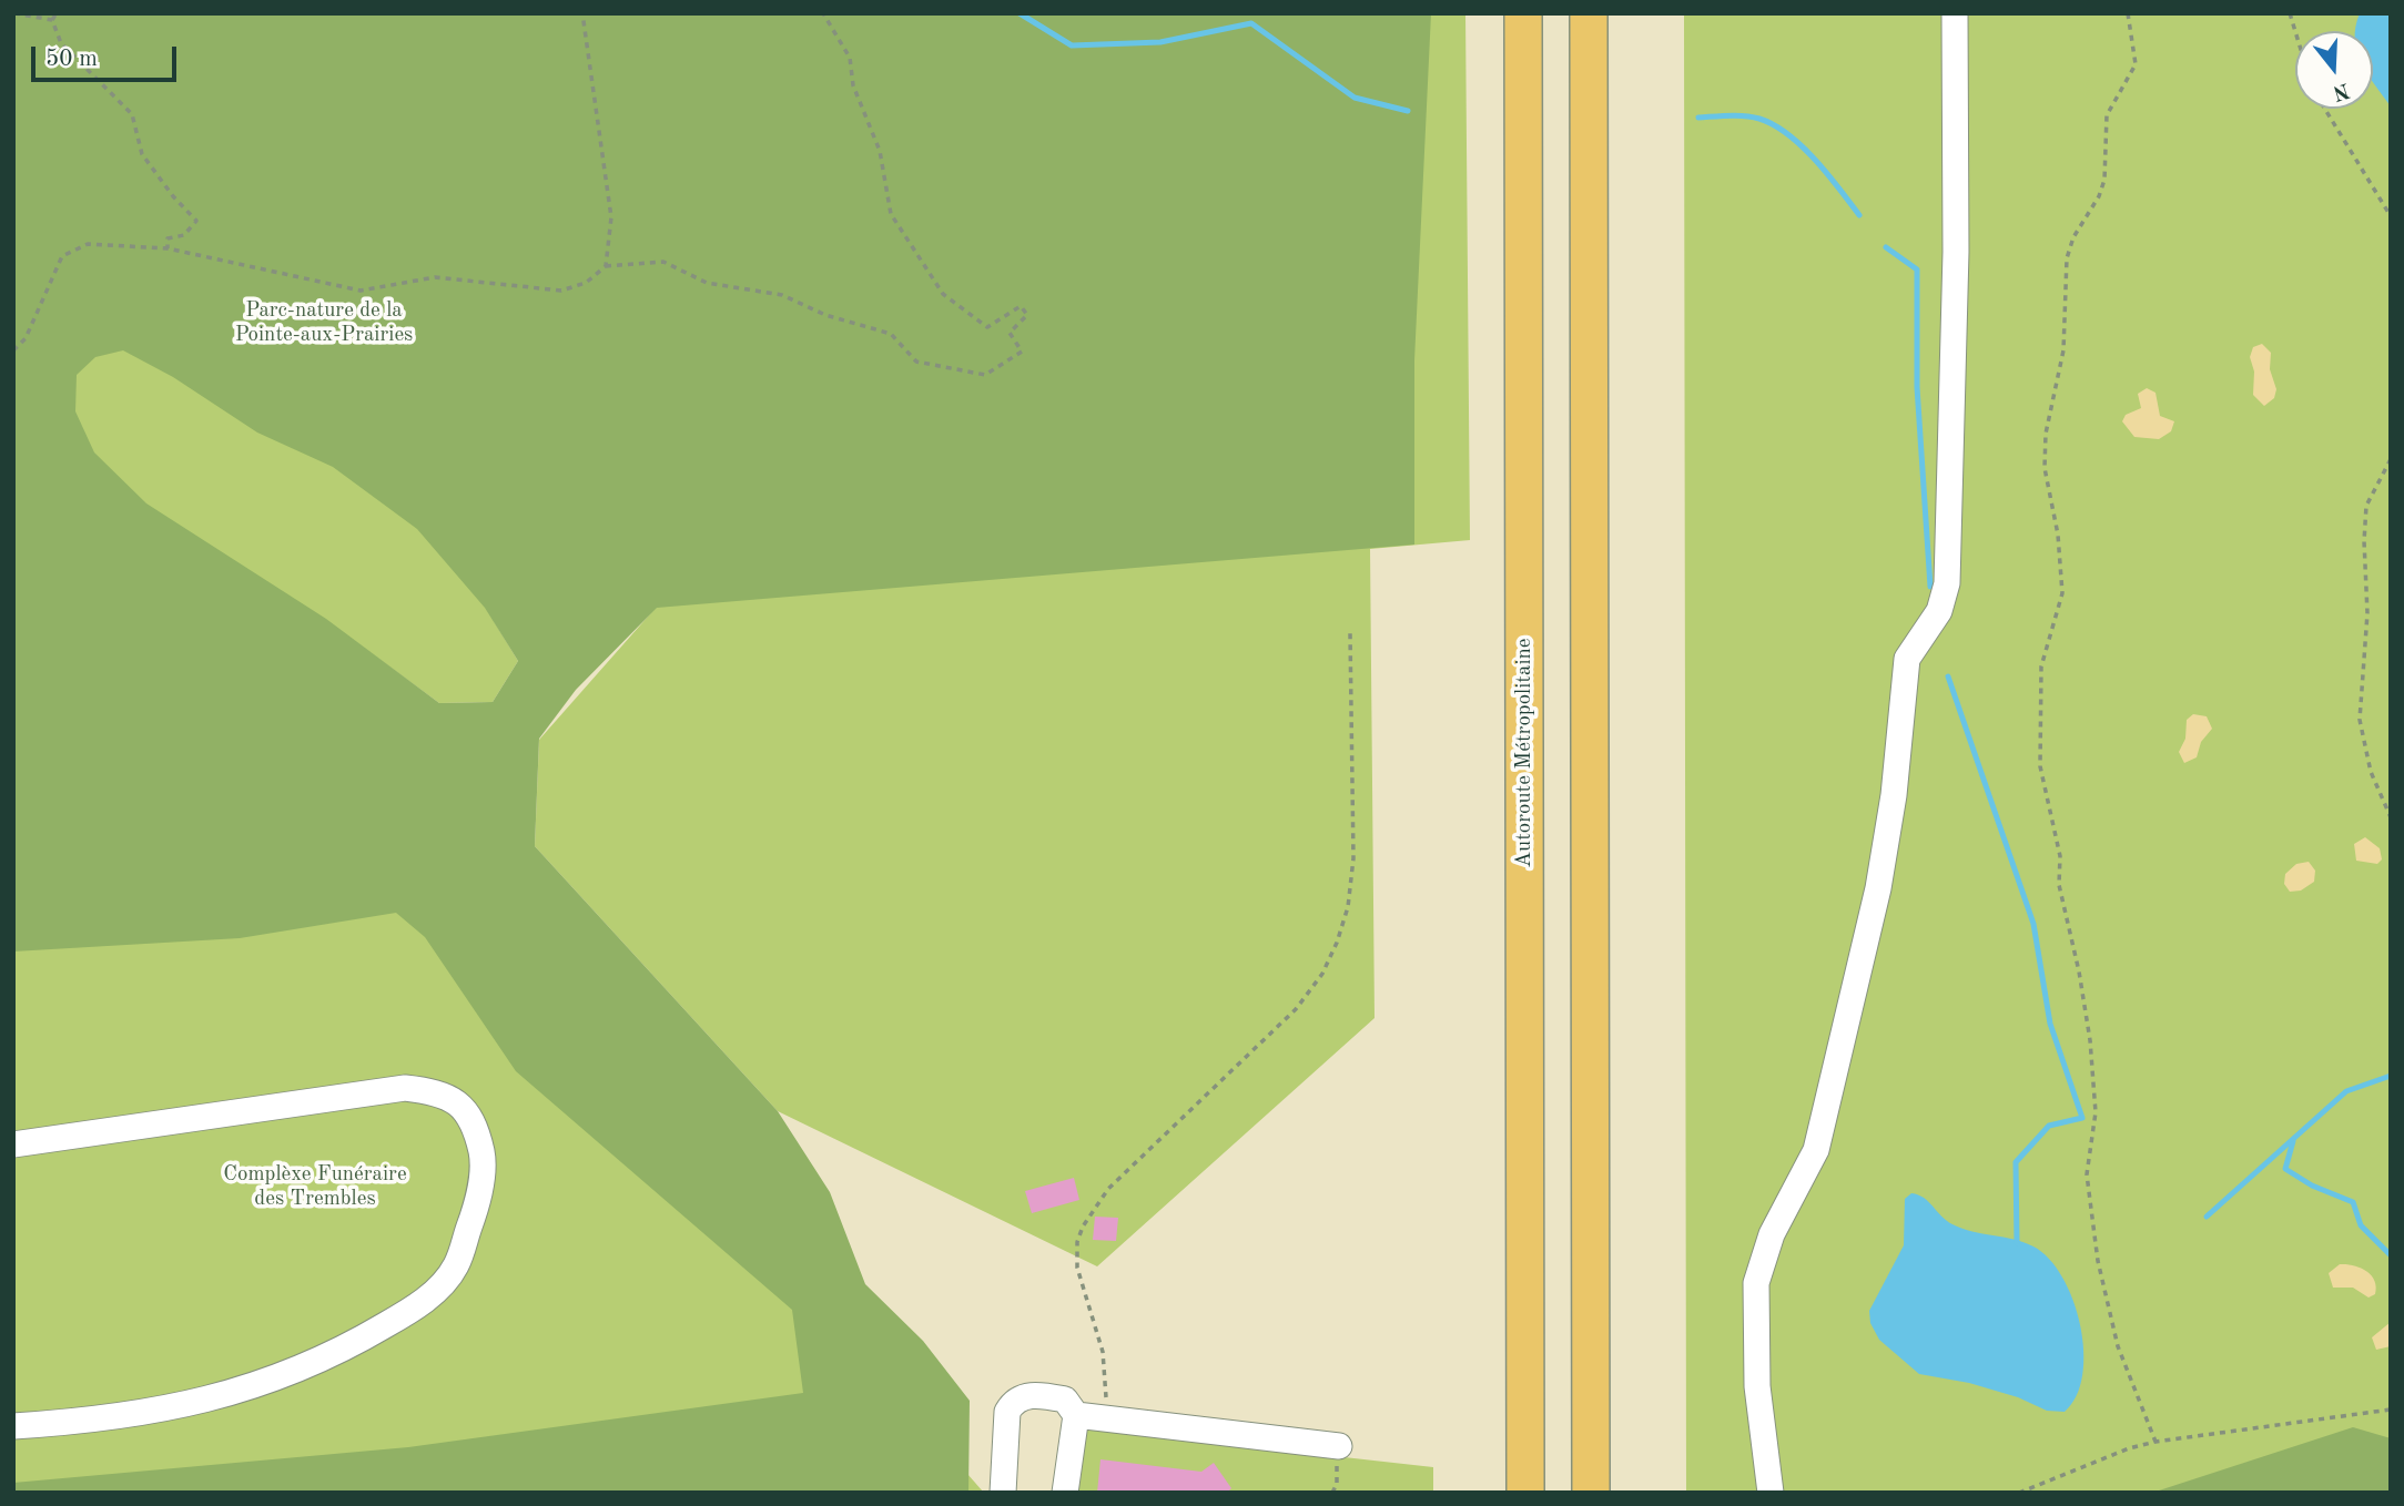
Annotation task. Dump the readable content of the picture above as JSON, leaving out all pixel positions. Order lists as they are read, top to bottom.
{
  "streets": {
    "highway": ["Autoroute Métropolitaine"]
  },
  "parks": ["Parc-nature de la Pointe-aux-Prairies", "Complèxe Funéraire des Trembles"],
  "scale_bar": "50 m",
  "north": "bottom"
}
